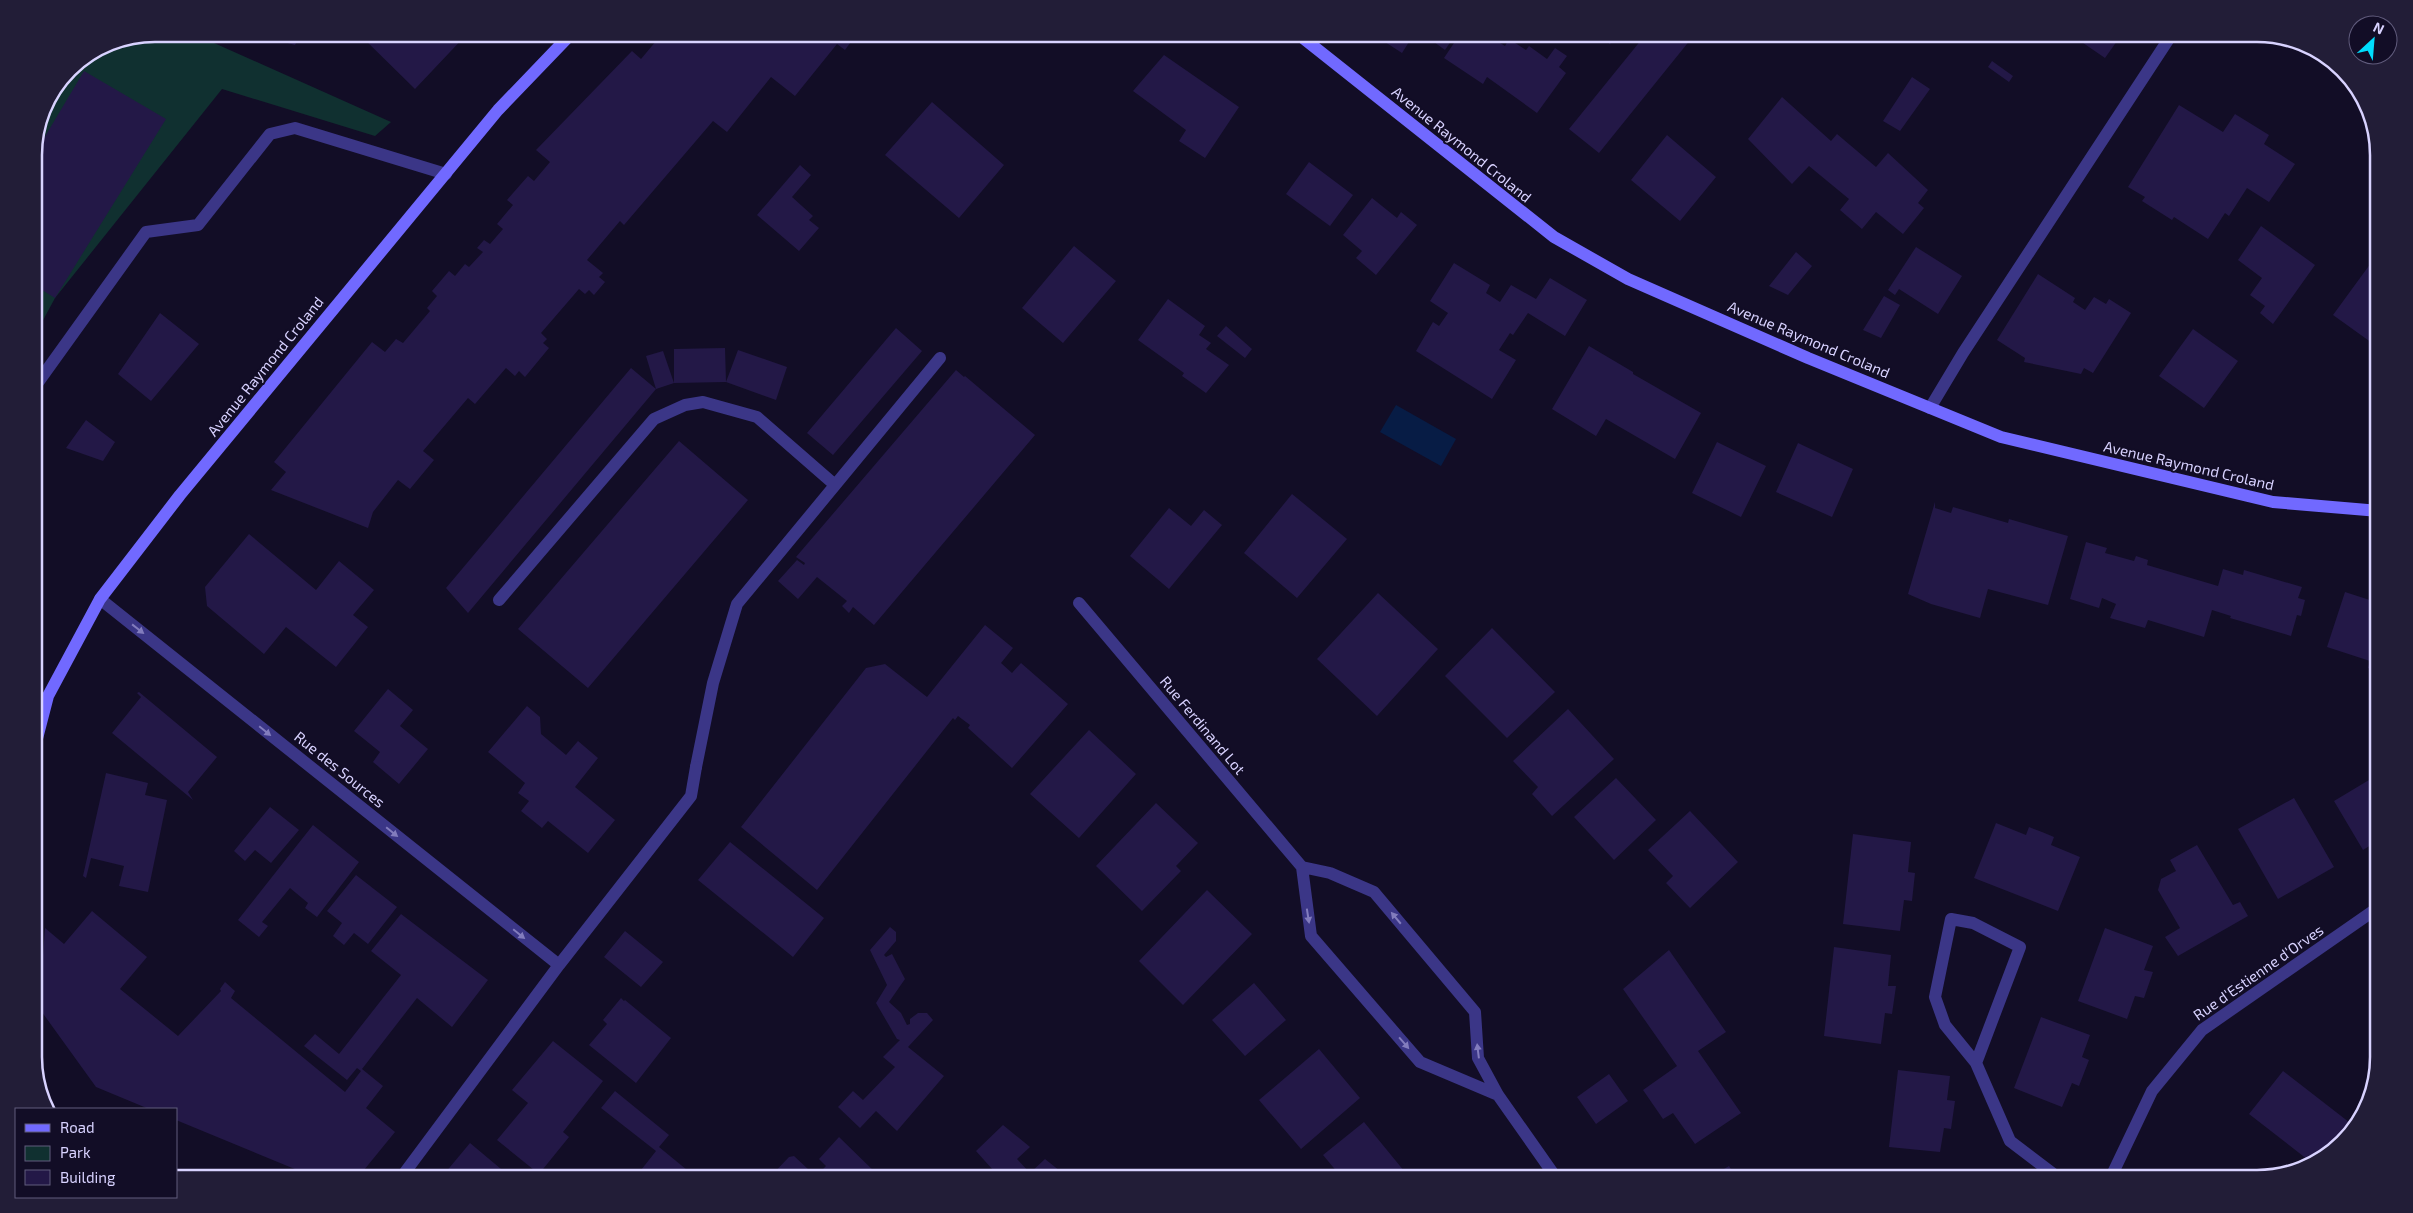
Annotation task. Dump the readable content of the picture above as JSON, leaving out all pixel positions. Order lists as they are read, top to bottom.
{
  "streets": {
    "main road": ["Avenue Raymond Croland"],
    "street": ["Rue Ferdinand Lot", "Rue des Sources", "Rue d'Estienne d'Orves"]
  },
  "crossings": [
    ["Avenue Raymond Croland", "Rue des Sources"]
  ],
  "one_way": ["Rue des Sources"],
  "legend": ["Road", "Park", "Building"],
  "north": "top right"
}
